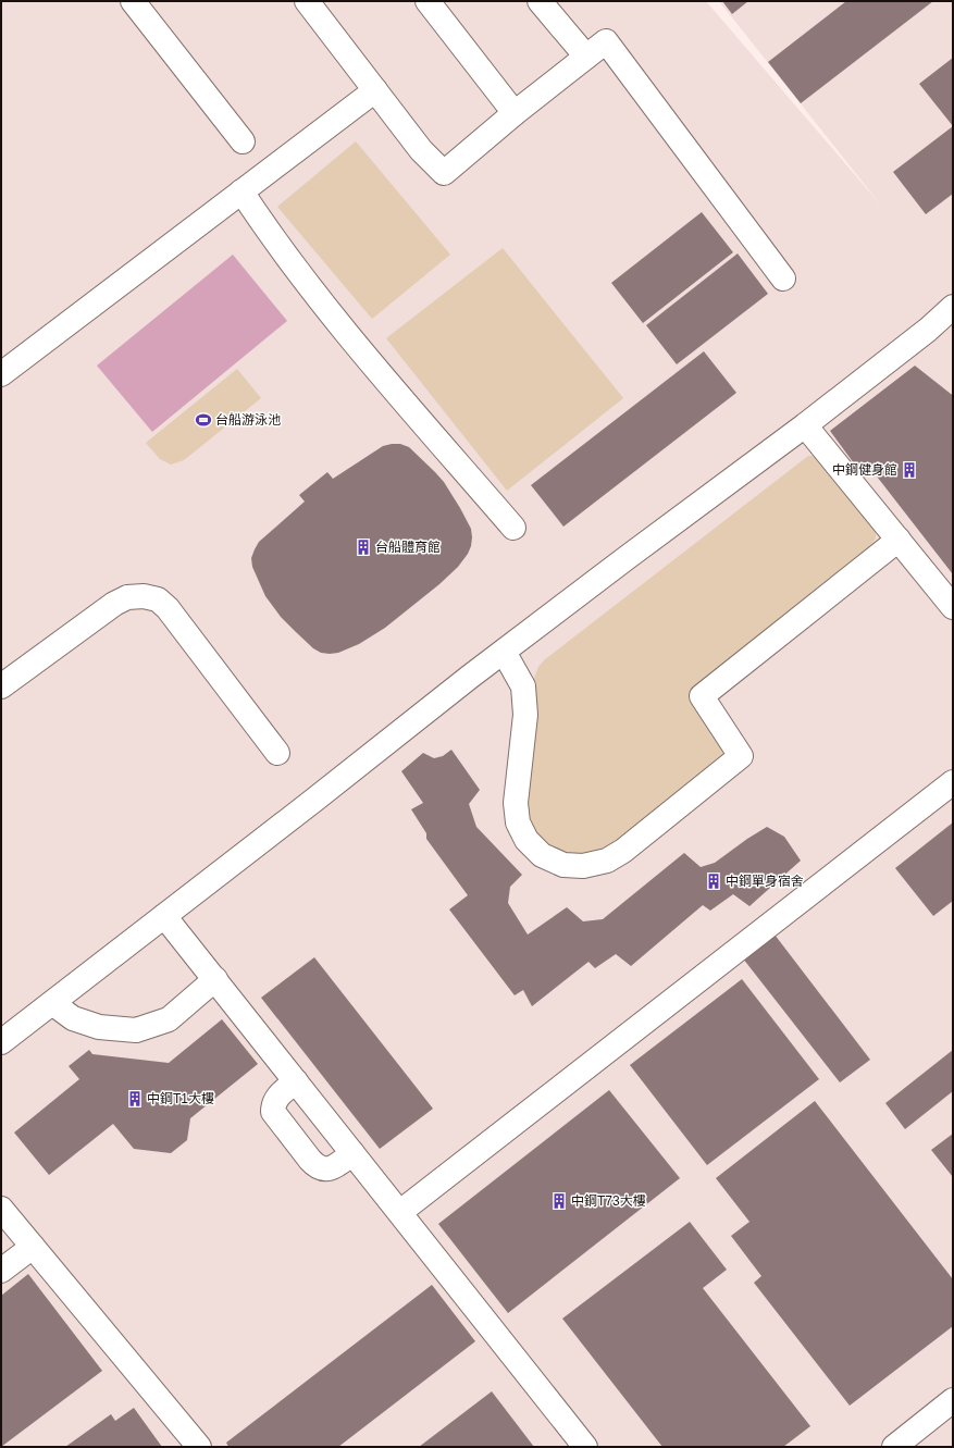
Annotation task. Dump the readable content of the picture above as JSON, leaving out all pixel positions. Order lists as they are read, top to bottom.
{
  "places": {
    "sports": ["台船游泳池"],
    "building": [
      "中鋼健身館",
      "台船體育館",
      "中鋼單身宿舍",
      "中鋼T1大樓",
      "中鋼T73大樓"
    ]
  }
}
